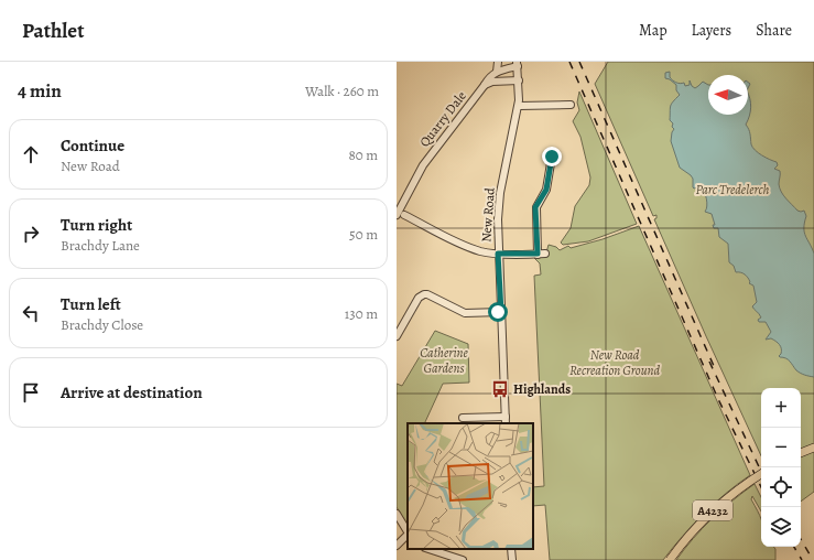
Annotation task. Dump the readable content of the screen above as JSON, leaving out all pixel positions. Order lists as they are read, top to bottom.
{
  "streets": {
    "main road": ["A4232"],
    "street": ["Quarry Dale", "New Road"]
  },
  "parks": ["Parc Tredelerch", "Catherine Gardens", "New Road Recreation Ground"],
  "places": {
    "bus stop": ["Highlands"]
  },
  "north": "left",
  "page": {
    "header": "Pathlet",
    "nav": ["Map", "Layers", "Share"],
    "heading": ["4 min", "Walk · 260 m"],
    "list": [
      ["Continue", "New Road", "80 m"],
      ["Turn right", "Brachdy Lane", "50 m"],
      ["Turn left", "Brachdy Close", "130 m"],
      "Arrive at destination"
    ],
    "map_buttons": ["+", "−"]
  }
}
